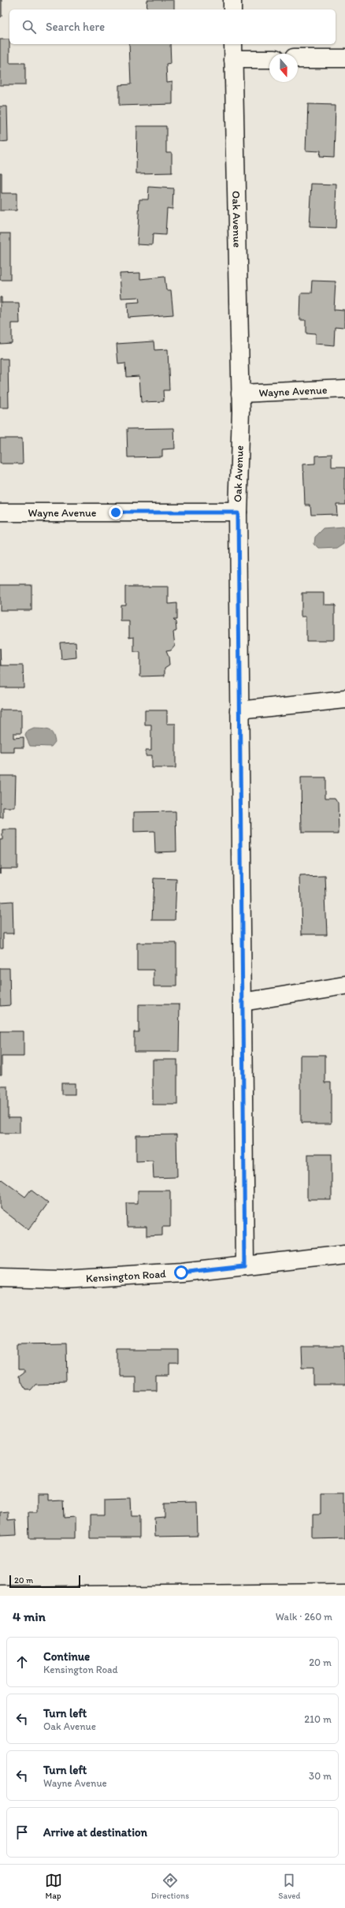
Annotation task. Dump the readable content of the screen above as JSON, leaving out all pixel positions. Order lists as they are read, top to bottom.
{
  "streets": {
    "street": ["Oak Avenue", "Wayne Avenue", "Kensington Road"]
  },
  "crossings": [
    ["Oak Avenue", "Wayne Avenue"],
    ["Oak Avenue", "Kensington Road"]
  ],
  "scale_bar": "20 m",
  "north": "bottom",
  "page": {
    "search": "Search here",
    "scale": "20 m",
    "heading": ["4 min", "Walk · 260 m"],
    "list": [
      ["Continue", "Kensington Road", "20 m"],
      ["Turn left", "Oak Avenue", "210 m"],
      ["Turn left", "Wayne Avenue", "30 m"],
      "Arrive at destination"
    ],
    "nav": ["Map", "Directions", "Saved"]
  }
}
